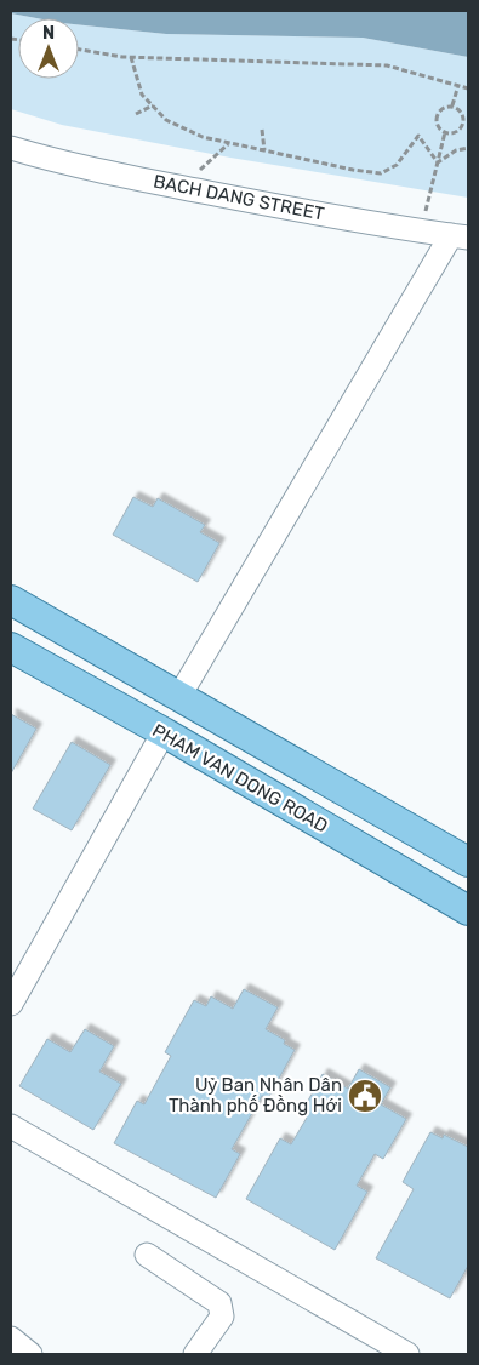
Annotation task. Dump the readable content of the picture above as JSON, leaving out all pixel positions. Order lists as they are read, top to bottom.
{
  "streets": {
    "main road": ["PHAM VAN DONG ROAD"],
    "street": ["BACH DANG STREET"]
  },
  "places": {
    "public building": ["Uỷ Ban Nhân Dân Thành phố Đồng Hới"]
  },
  "north": "top"
}
